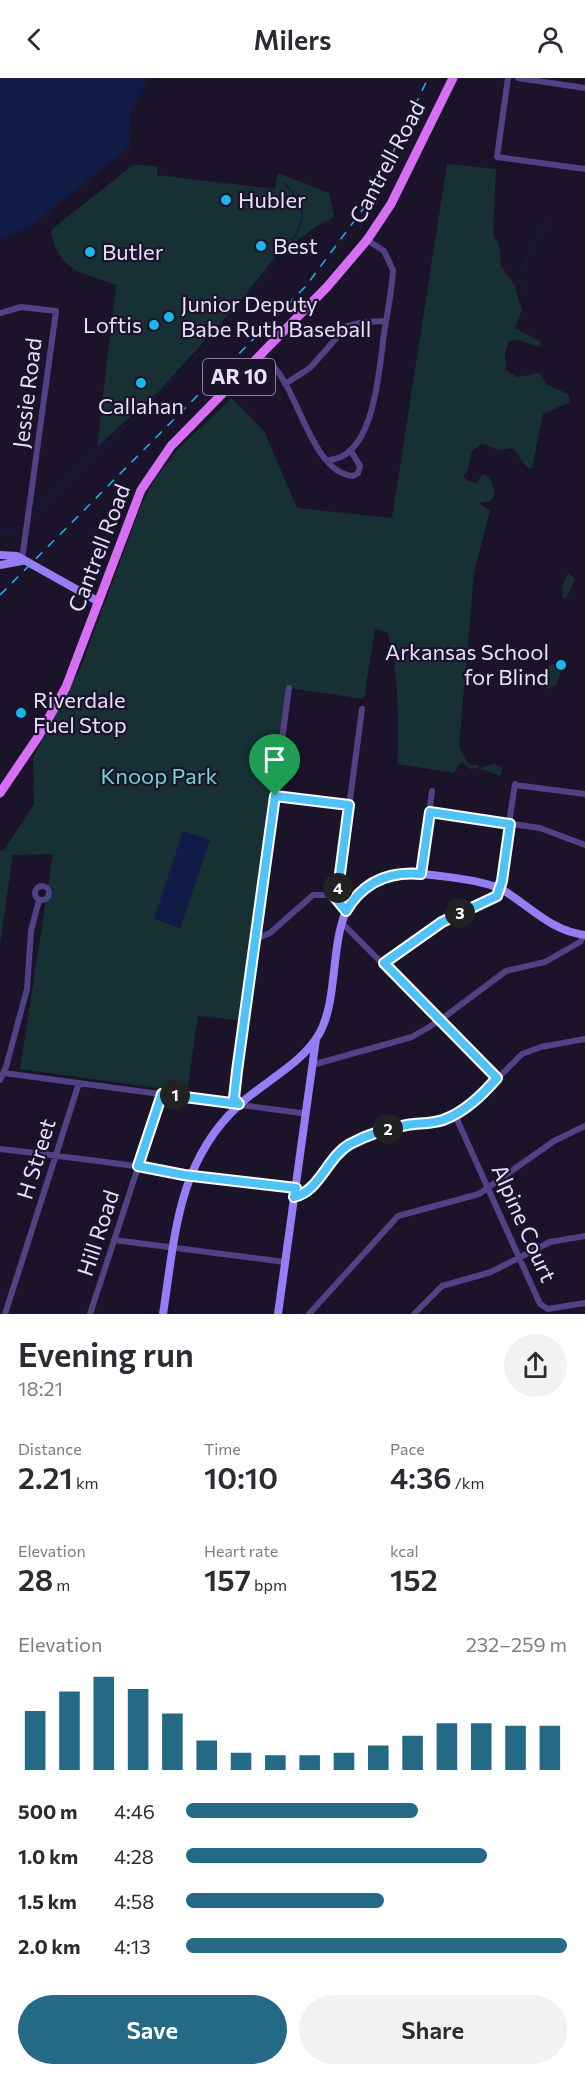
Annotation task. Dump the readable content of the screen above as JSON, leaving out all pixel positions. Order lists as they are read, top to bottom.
{
  "streets": {
    "main road": ["Cantrell Road", "AR 10"],
    "street": [
      "Jessie Road",
      "H Street",
      "Alpine Court",
      "Hill Road"
    ]
  },
  "parks": ["Knoop Park"],
  "places": [
    "Hubler",
    "Best",
    "Butler",
    "Junior Deputy Babe Ruth Baseball",
    "Loftis",
    "Callahan",
    "Arkansas School for Blind",
    "Riverdale Fuel Stop"
  ],
  "page": {
    "header": "Milers",
    "pins": [
      "4",
      "3",
      "1",
      "2"
    ],
    "heading": ["Evening run", "18:21"],
    "stats": [
      ["Distance", "2.21 km"],
      ["Time", "10:10"],
      ["Pace", "4:36 /km"],
      ["Elevation", "28 m"],
      ["Heart rate", "157 bpm"],
      ["kcal", "152"]
    ],
    "chart": ["Elevation", "232–259 m"],
    "list": [
      {
        "name": "500 m",
        "note": "4:46"
      },
      {
        "name": "1.0 km",
        "note": "4:28"
      },
      {
        "name": "1.5 km",
        "note": "4:58"
      },
      {
        "name": "2.0 km",
        "note": "4:13"
      }
    ],
    "buttons": ["Save", "Share"]
  }
}
